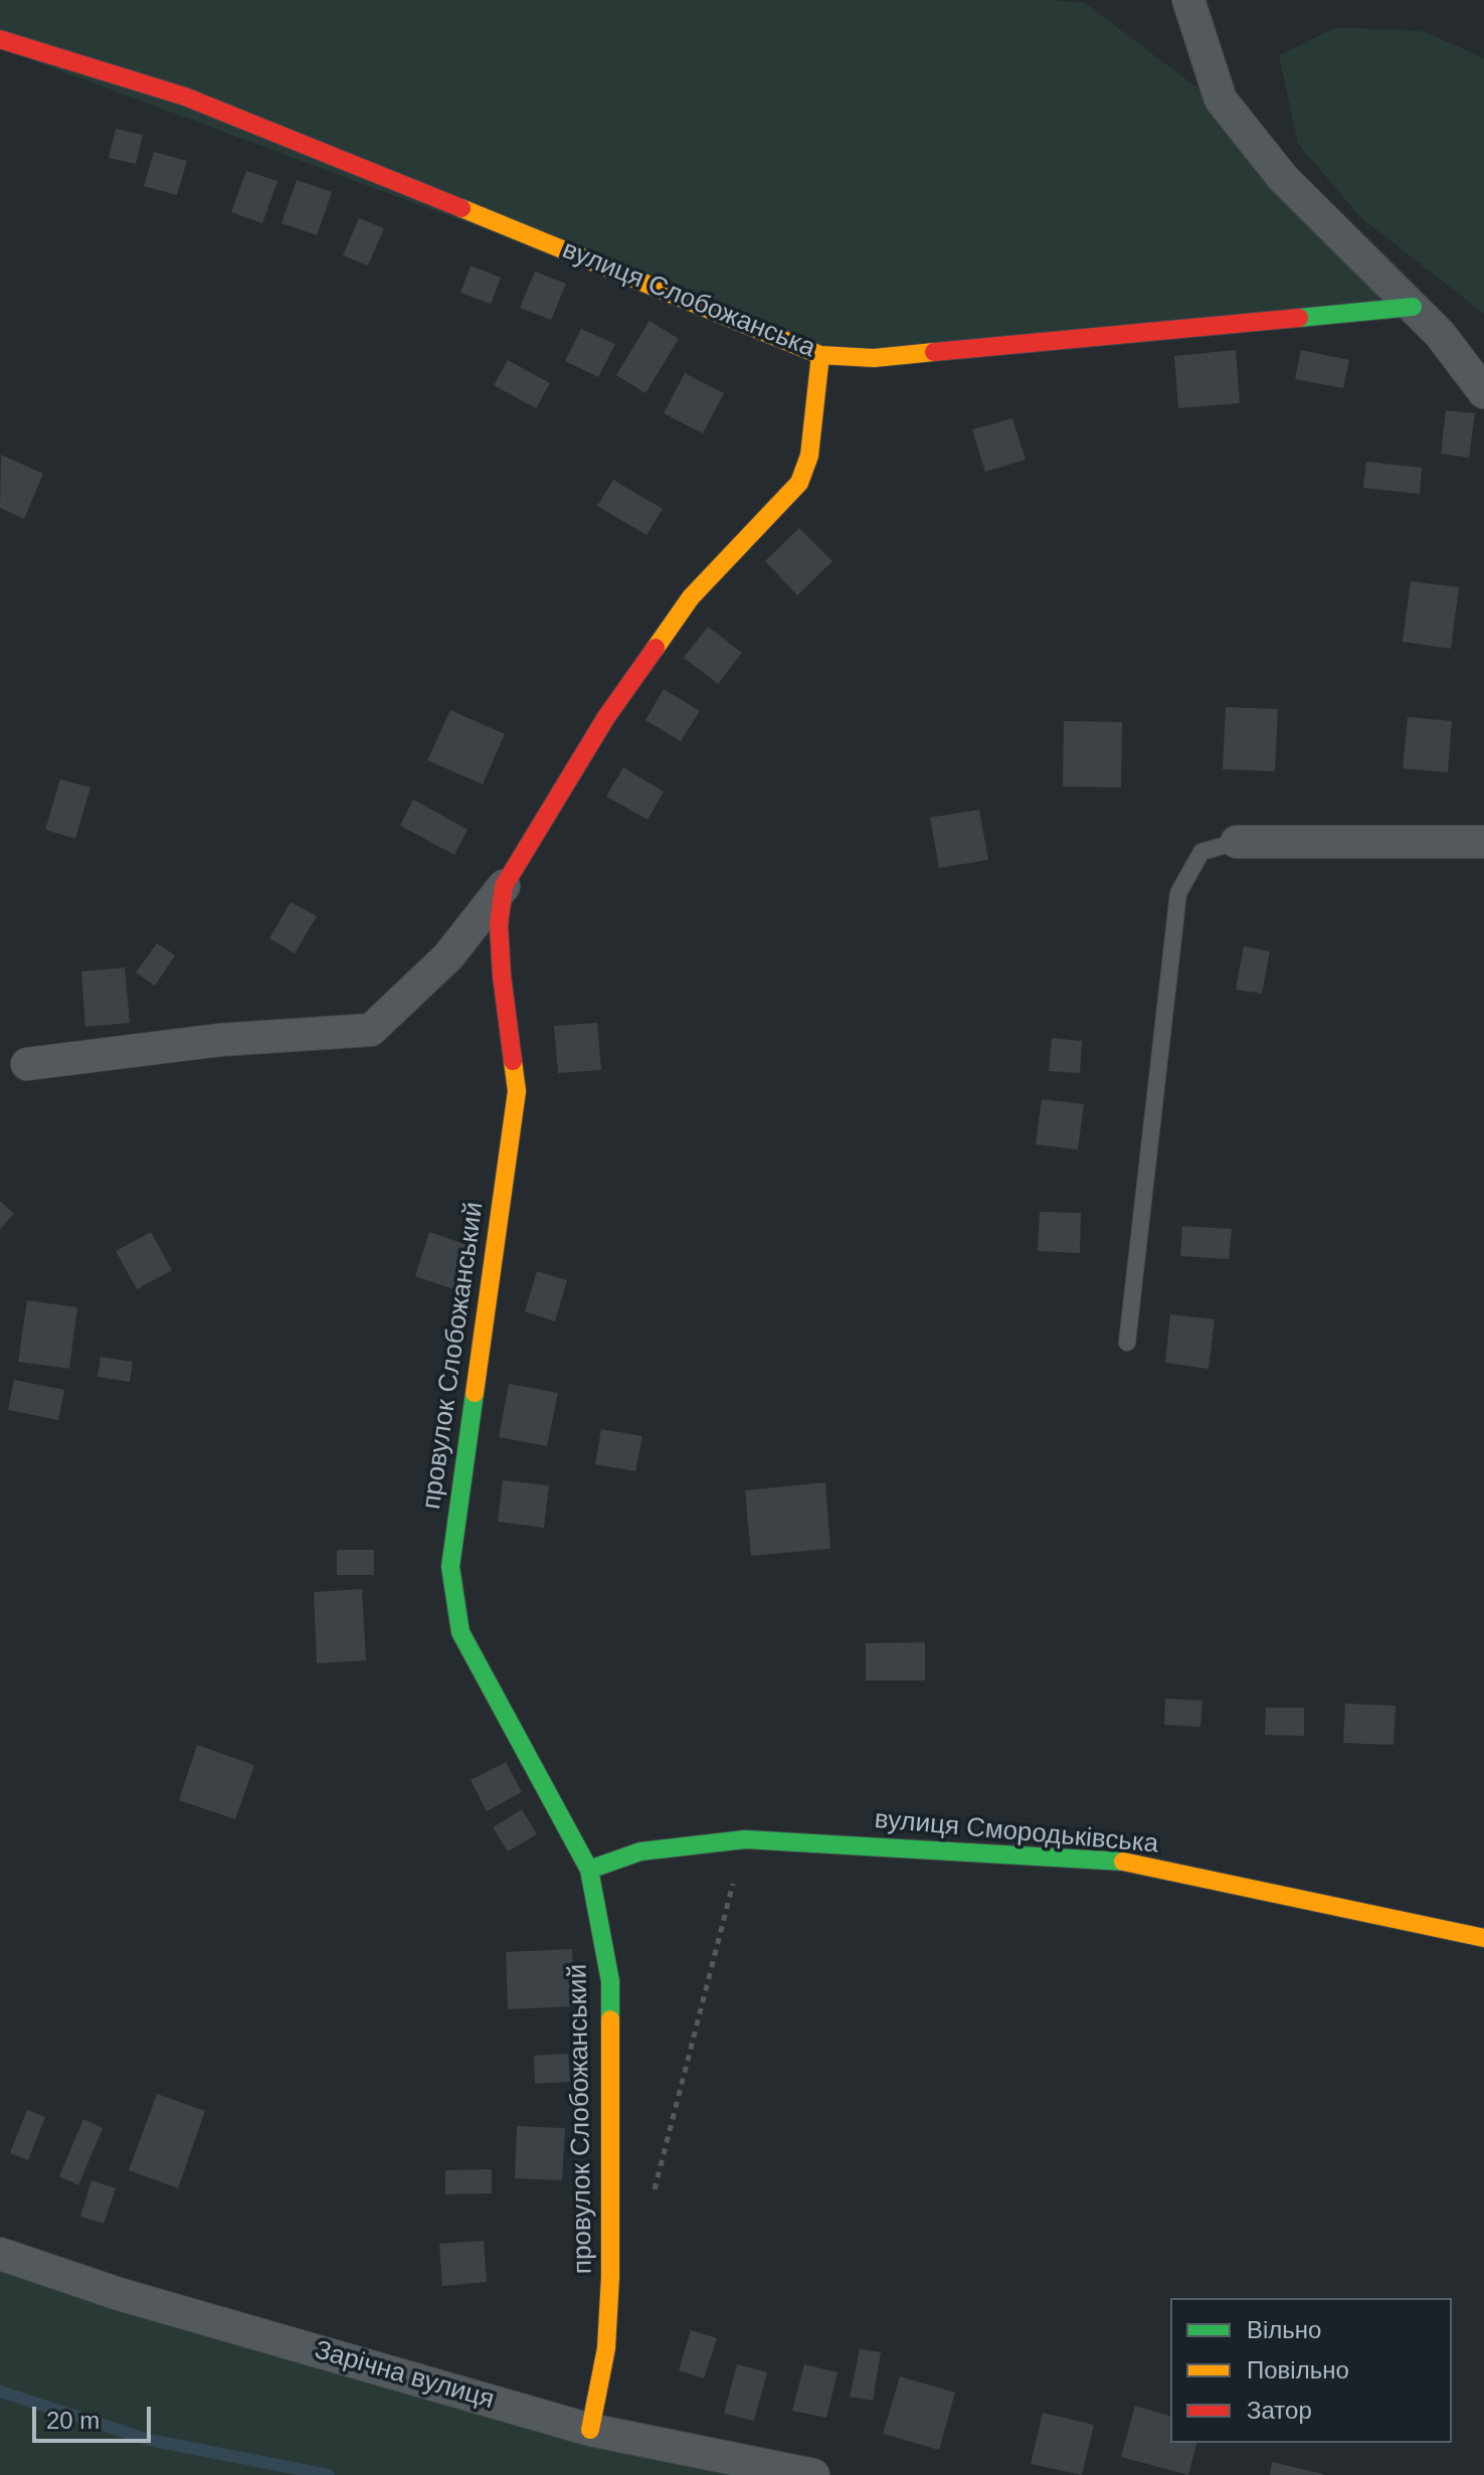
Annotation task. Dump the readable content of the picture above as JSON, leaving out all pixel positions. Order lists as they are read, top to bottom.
{
  "streets": {
    "street": [
      "вулиця Слобожанська",
      "провулок Слобожанський",
      "вулиця Смородьківська",
      "Зарічна вулиця"
    ]
  },
  "crossings": [
    ["вулиця Слобожанська", "провулок Слобожанський"],
    ["провулок Слобожанський", "вулиця Смородьківська"],
    ["провулок Слобожанський", "Зарічна вулиця"]
  ],
  "legend": ["Вільно", "Повільно", "Затор"],
  "scale_bar": "20 m"
}
